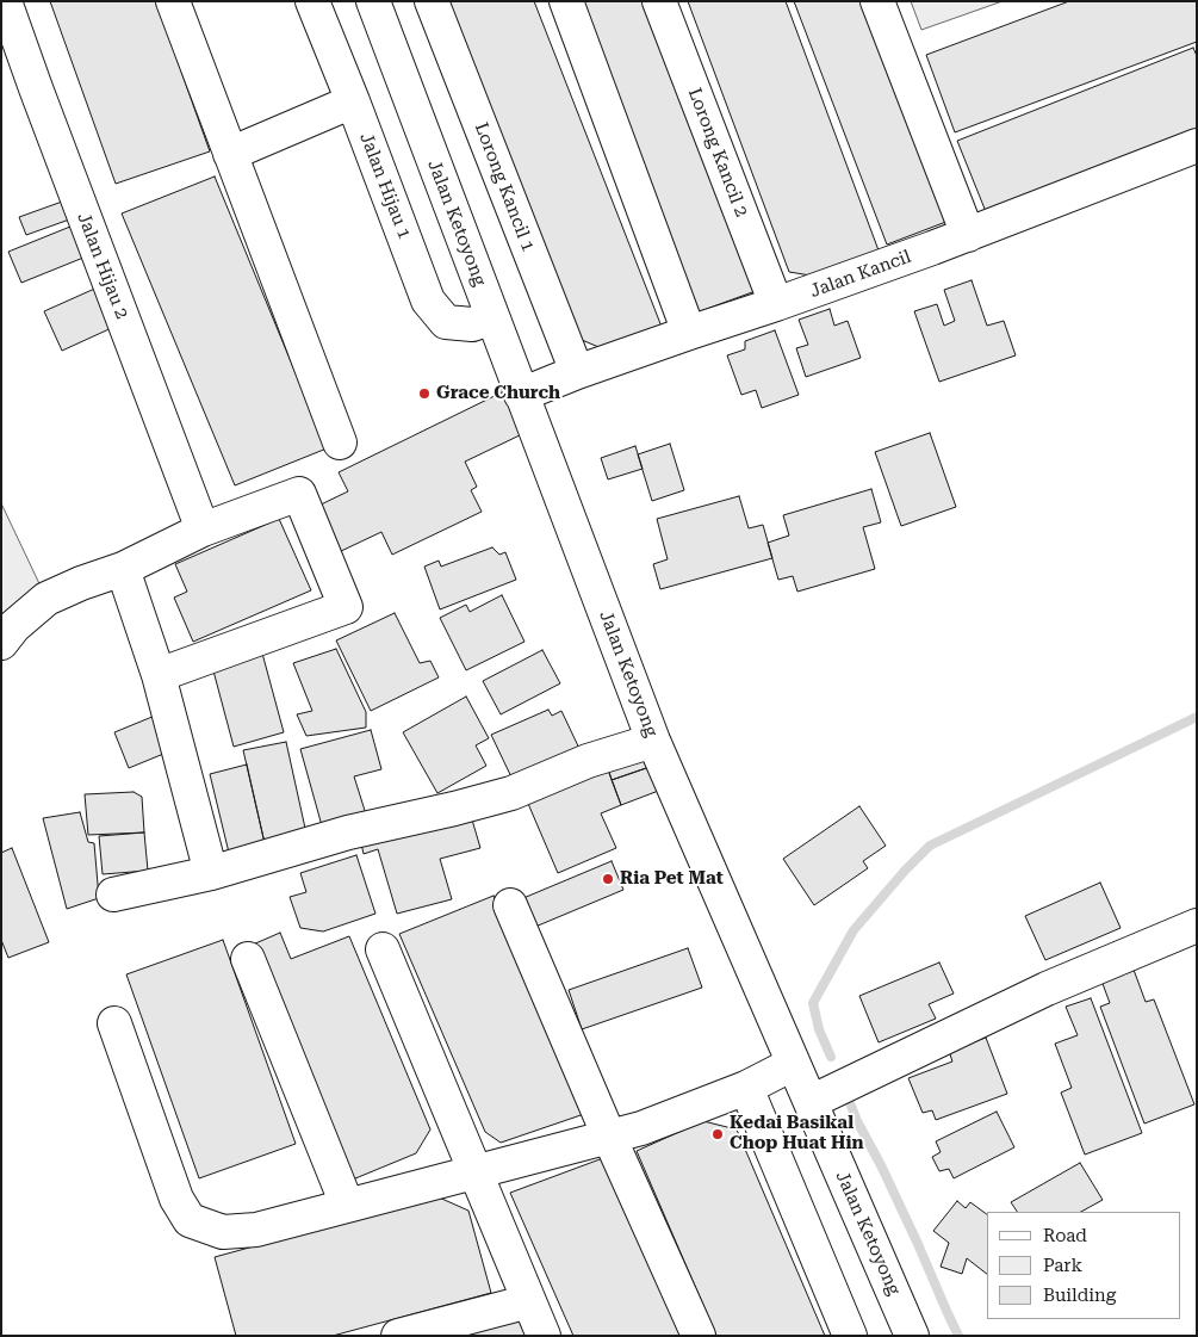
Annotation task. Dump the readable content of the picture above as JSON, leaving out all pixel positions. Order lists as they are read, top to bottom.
{
  "streets": {
    "street": [
      "Lorong Kancil 2",
      "Jalan Hijau 1",
      "Lorong Kancil 1",
      "Jalan Ketoyong",
      "Jalan Hijau 2",
      "Jalan Kancil"
    ]
  },
  "crossings": [
    ["Lorong Kancil 2", "Jalan Kancil"],
    ["Jalan Hijau 1", "Jalan Ketoyong"],
    ["Lorong Kancil 1", "Jalan Kancil"],
    ["Jalan Ketoyong", "Jalan Kancil"]
  ],
  "places": ["Grace Church", "Ria Pet Mat", "Kedai Basikal Chop Huat Hin"],
  "legend": ["Road", "Park", "Building"]
}
